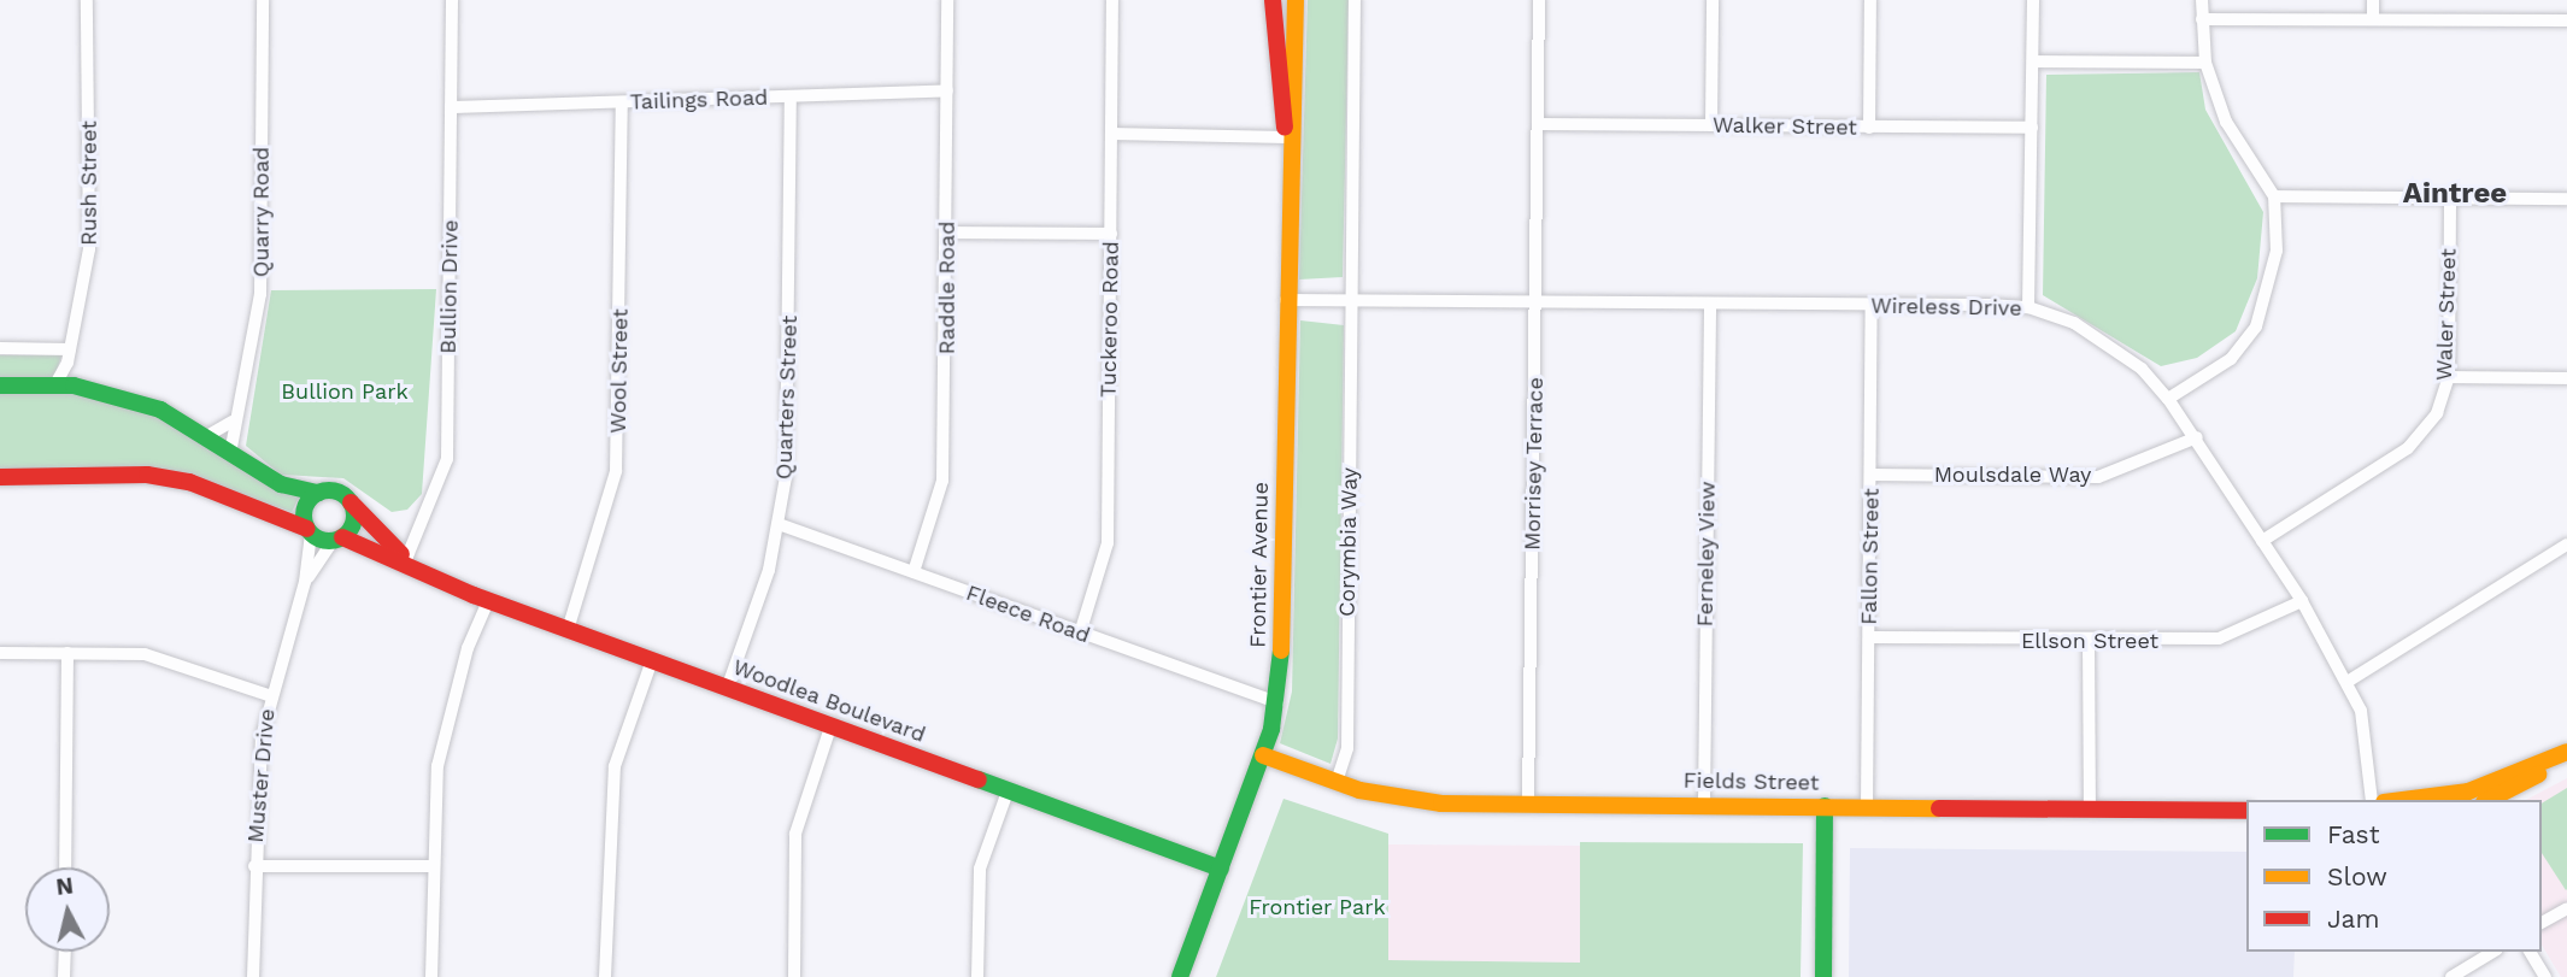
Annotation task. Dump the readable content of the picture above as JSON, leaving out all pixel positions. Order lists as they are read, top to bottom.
{
  "streets": {
    "street": [
      "Tailings Road",
      "Walker Street",
      "Rush Street",
      "Quarry Road",
      "Bullion Drive",
      "Raddle Road",
      "Wireless Drive",
      "Waler Street",
      "Tuckeroo Road",
      "Wool Street",
      "Quarters Street",
      "Morrisey Terrace",
      "Moulsdale Way",
      "Corymbia Way",
      "Ferneley View",
      "Fallon Street",
      "Frontier Avenue",
      "Fleece Road",
      "Ellson Street",
      "Woodlea Boulevard",
      "Muster Drive",
      "Fields Street"
    ]
  },
  "crossings": [
    ["Tailings Road", "Bullion Drive"],
    ["Tailings Road", "Raddle Road"],
    ["Tailings Road", "Wool Street"],
    ["Tailings Road", "Quarters Street"],
    ["Walker Street", "Morrisey Terrace"],
    ["Bullion Drive", "Woodlea Boulevard"],
    ["Raddle Road", "Fleece Road"],
    ["Wireless Drive", "Waler Street"],
    ["Wireless Drive", "Morrisey Terrace"],
    ["Wireless Drive", "Moulsdale Way"],
    ["Wireless Drive", "Corymbia Way"],
    ["Wireless Drive", "Ferneley View"],
    ["Wireless Drive", "Fallon Street"],
    ["Wireless Drive", "Frontier Avenue"],
    ["Wireless Drive", "Ellson Street"],
    ["Tuckeroo Road", "Fleece Road"],
    ["Wool Street", "Woodlea Boulevard"],
    ["Quarters Street", "Fleece Road"],
    ["Quarters Street", "Woodlea Boulevard"],
    ["Morrisey Terrace", "Fields Street"],
    ["Moulsdale Way", "Fallon Street"],
    ["Corymbia Way", "Fields Street"],
    ["Ferneley View", "Fields Street"],
    ["Fallon Street", "Ellson Street"],
    ["Fallon Street", "Fields Street"],
    ["Frontier Avenue", "Fleece Road"],
    ["Frontier Avenue", "Woodlea Boulevard"],
    ["Frontier Avenue", "Fields Street"],
    ["Woodlea Boulevard", "Muster Drive"]
  ],
  "districts": ["Aintree"],
  "parks": ["Bullion Park", "Frontier Park"],
  "legend": ["Fast", "Slow", "Jam"],
  "north": "top"
}
